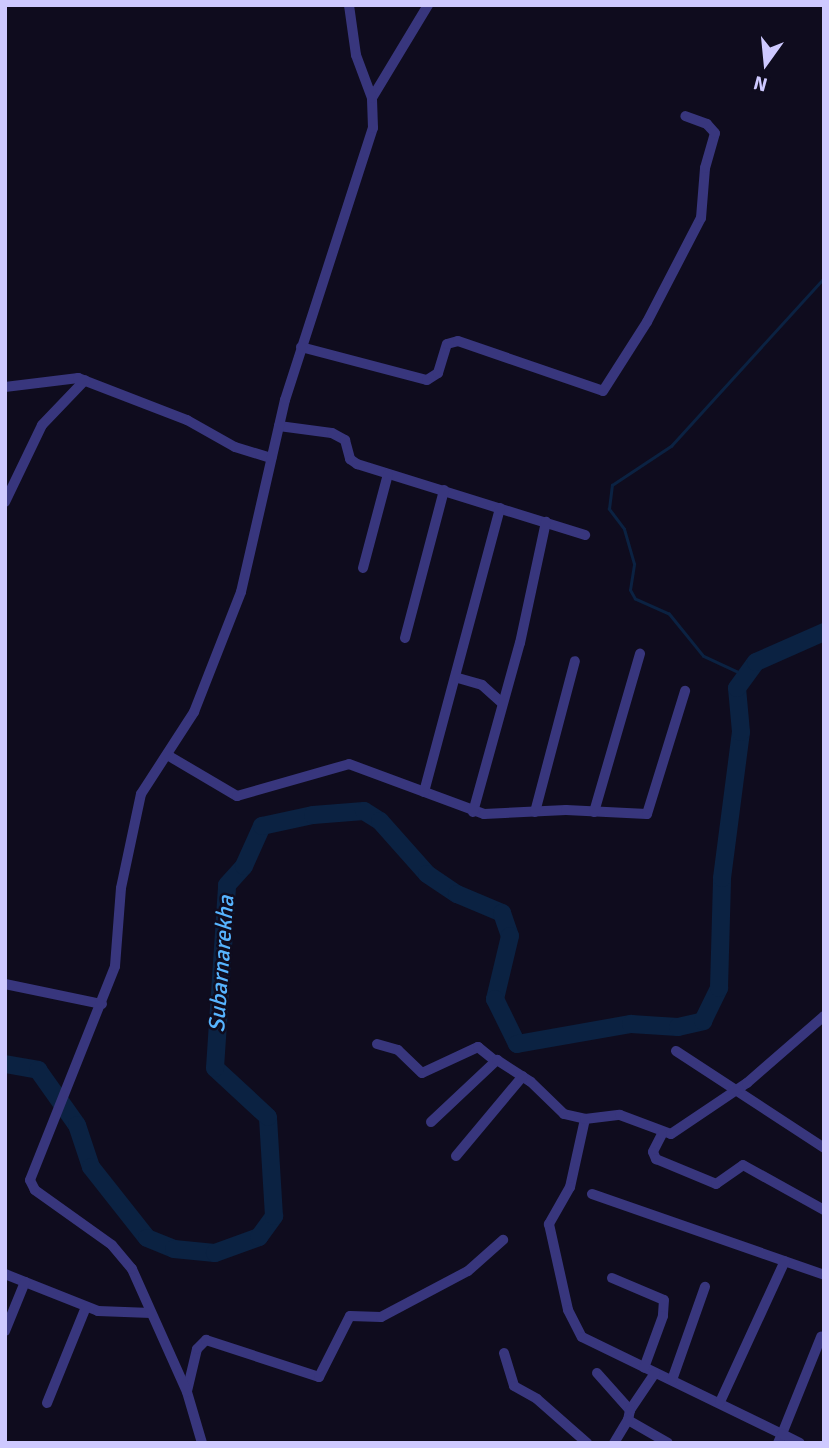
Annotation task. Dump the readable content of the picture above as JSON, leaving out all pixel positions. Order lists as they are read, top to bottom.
{
  "water": ["Subarnarekha"],
  "north": "bottom"
}
